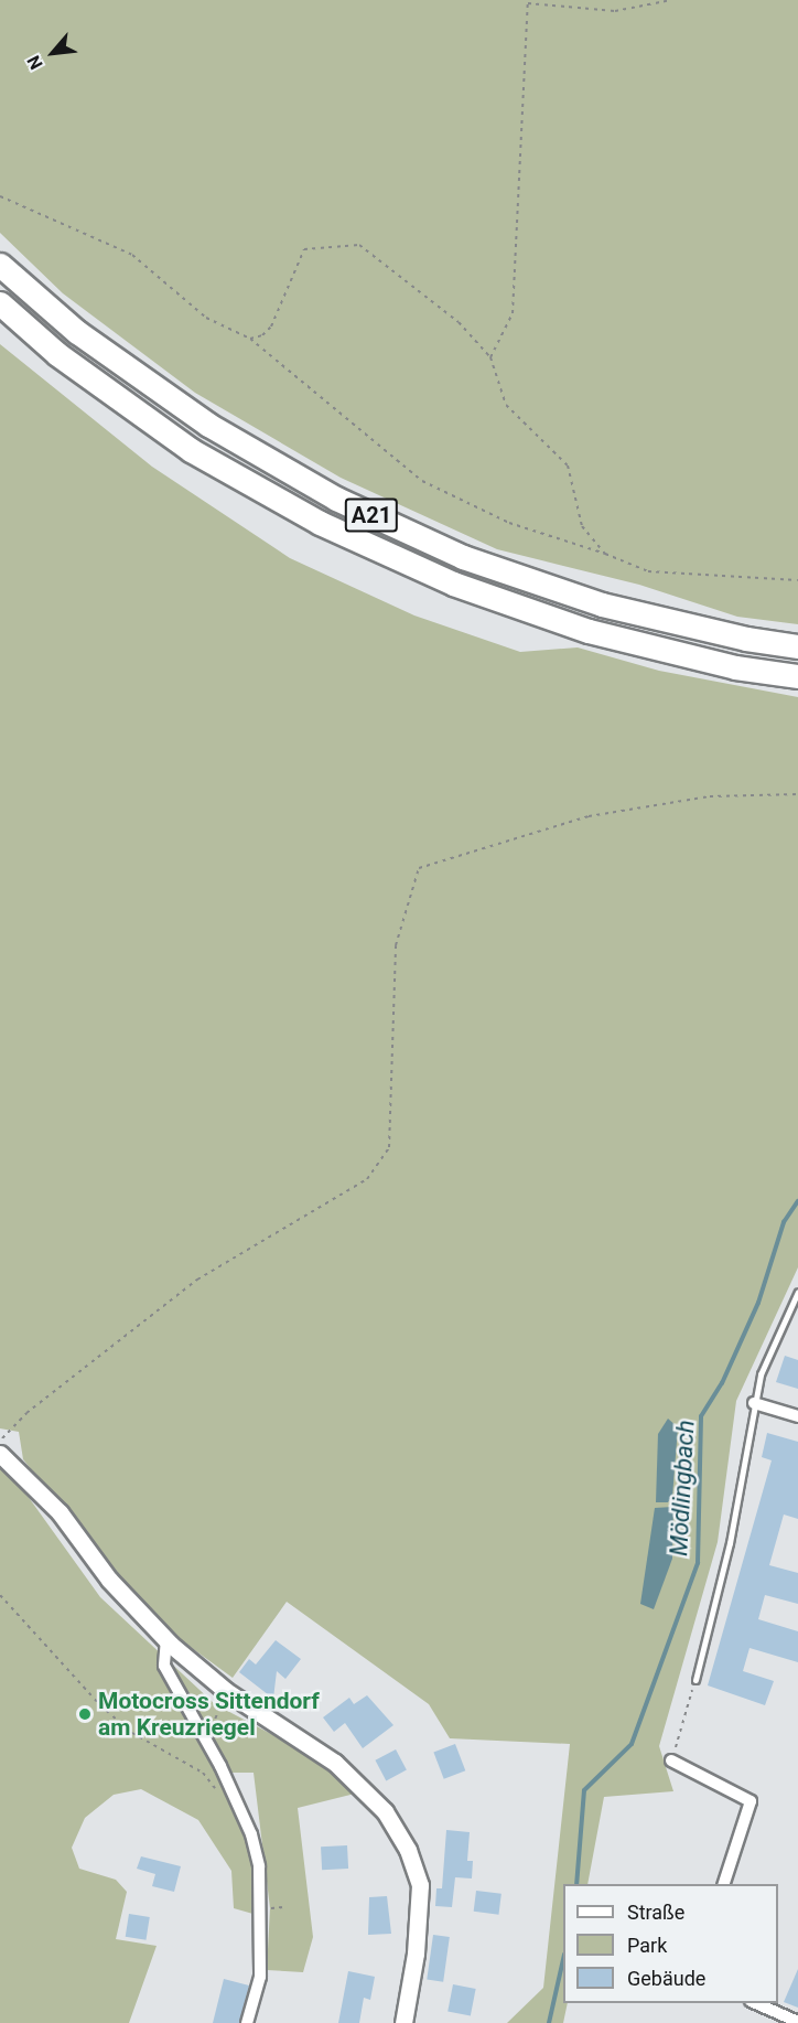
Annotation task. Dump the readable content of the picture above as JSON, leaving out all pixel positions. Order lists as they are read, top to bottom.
{
  "streets": {
    "highway": ["A21"]
  },
  "water": ["Mödlingbach"],
  "places": ["Motocross Sittendorf am Kreuzriegel"],
  "legend": ["Straße", "Park", "Gebäude"],
  "north": "bottom left"
}
